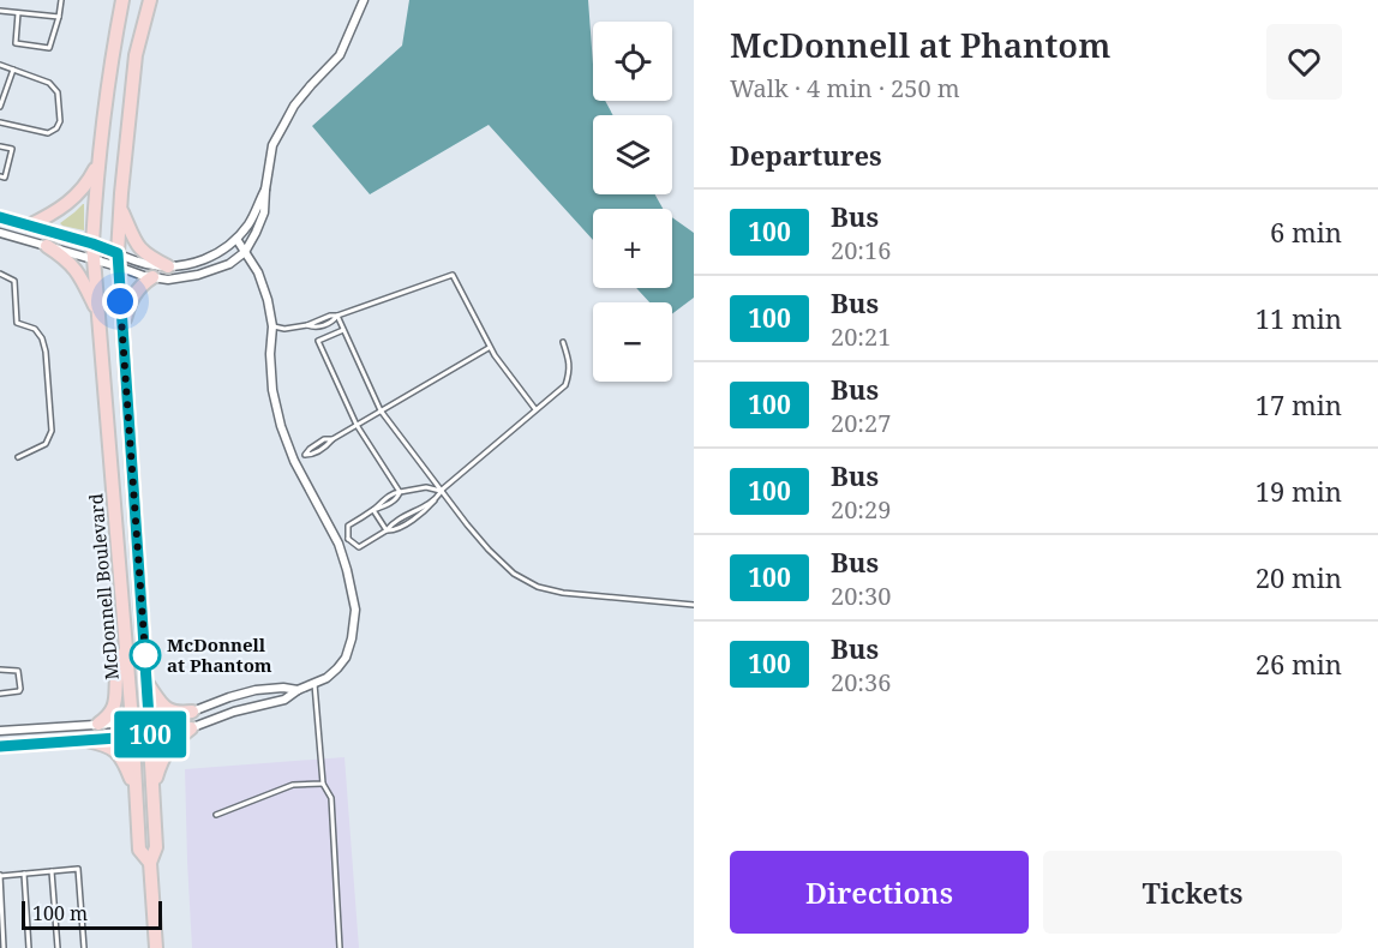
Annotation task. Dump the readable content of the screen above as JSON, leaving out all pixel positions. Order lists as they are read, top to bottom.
{
  "streets": {
    "main road": ["McDonnell Boulevard"]
  },
  "places": ["McDonnell at Phantom"],
  "lines": ["bus line 100"],
  "scale_bar": "100 m",
  "page": {
    "on_map": "100",
    "heading": [
      ["McDonnell at Phantom", "Walk · 4 min · 250 m"],
      "Departures"
    ],
    "map_buttons": ["+", "−"],
    "list": [
      {
        "mark": "100",
        "name": "Bus",
        "note": "20:16",
        "value": "6 min"
      },
      {
        "mark": "100",
        "name": "Bus",
        "note": "20:21",
        "value": "11 min"
      },
      {
        "mark": "100",
        "name": "Bus",
        "note": "20:27",
        "value": "17 min"
      },
      {
        "mark": "100",
        "name": "Bus",
        "note": "20:29",
        "value": "19 min"
      },
      {
        "mark": "100",
        "name": "Bus",
        "note": "20:30",
        "value": "20 min"
      },
      {
        "mark": "100",
        "name": "Bus",
        "note": "20:36",
        "value": "26 min"
      }
    ],
    "buttons": ["Directions", "Tickets"],
    "scale": "100 m"
  }
}
